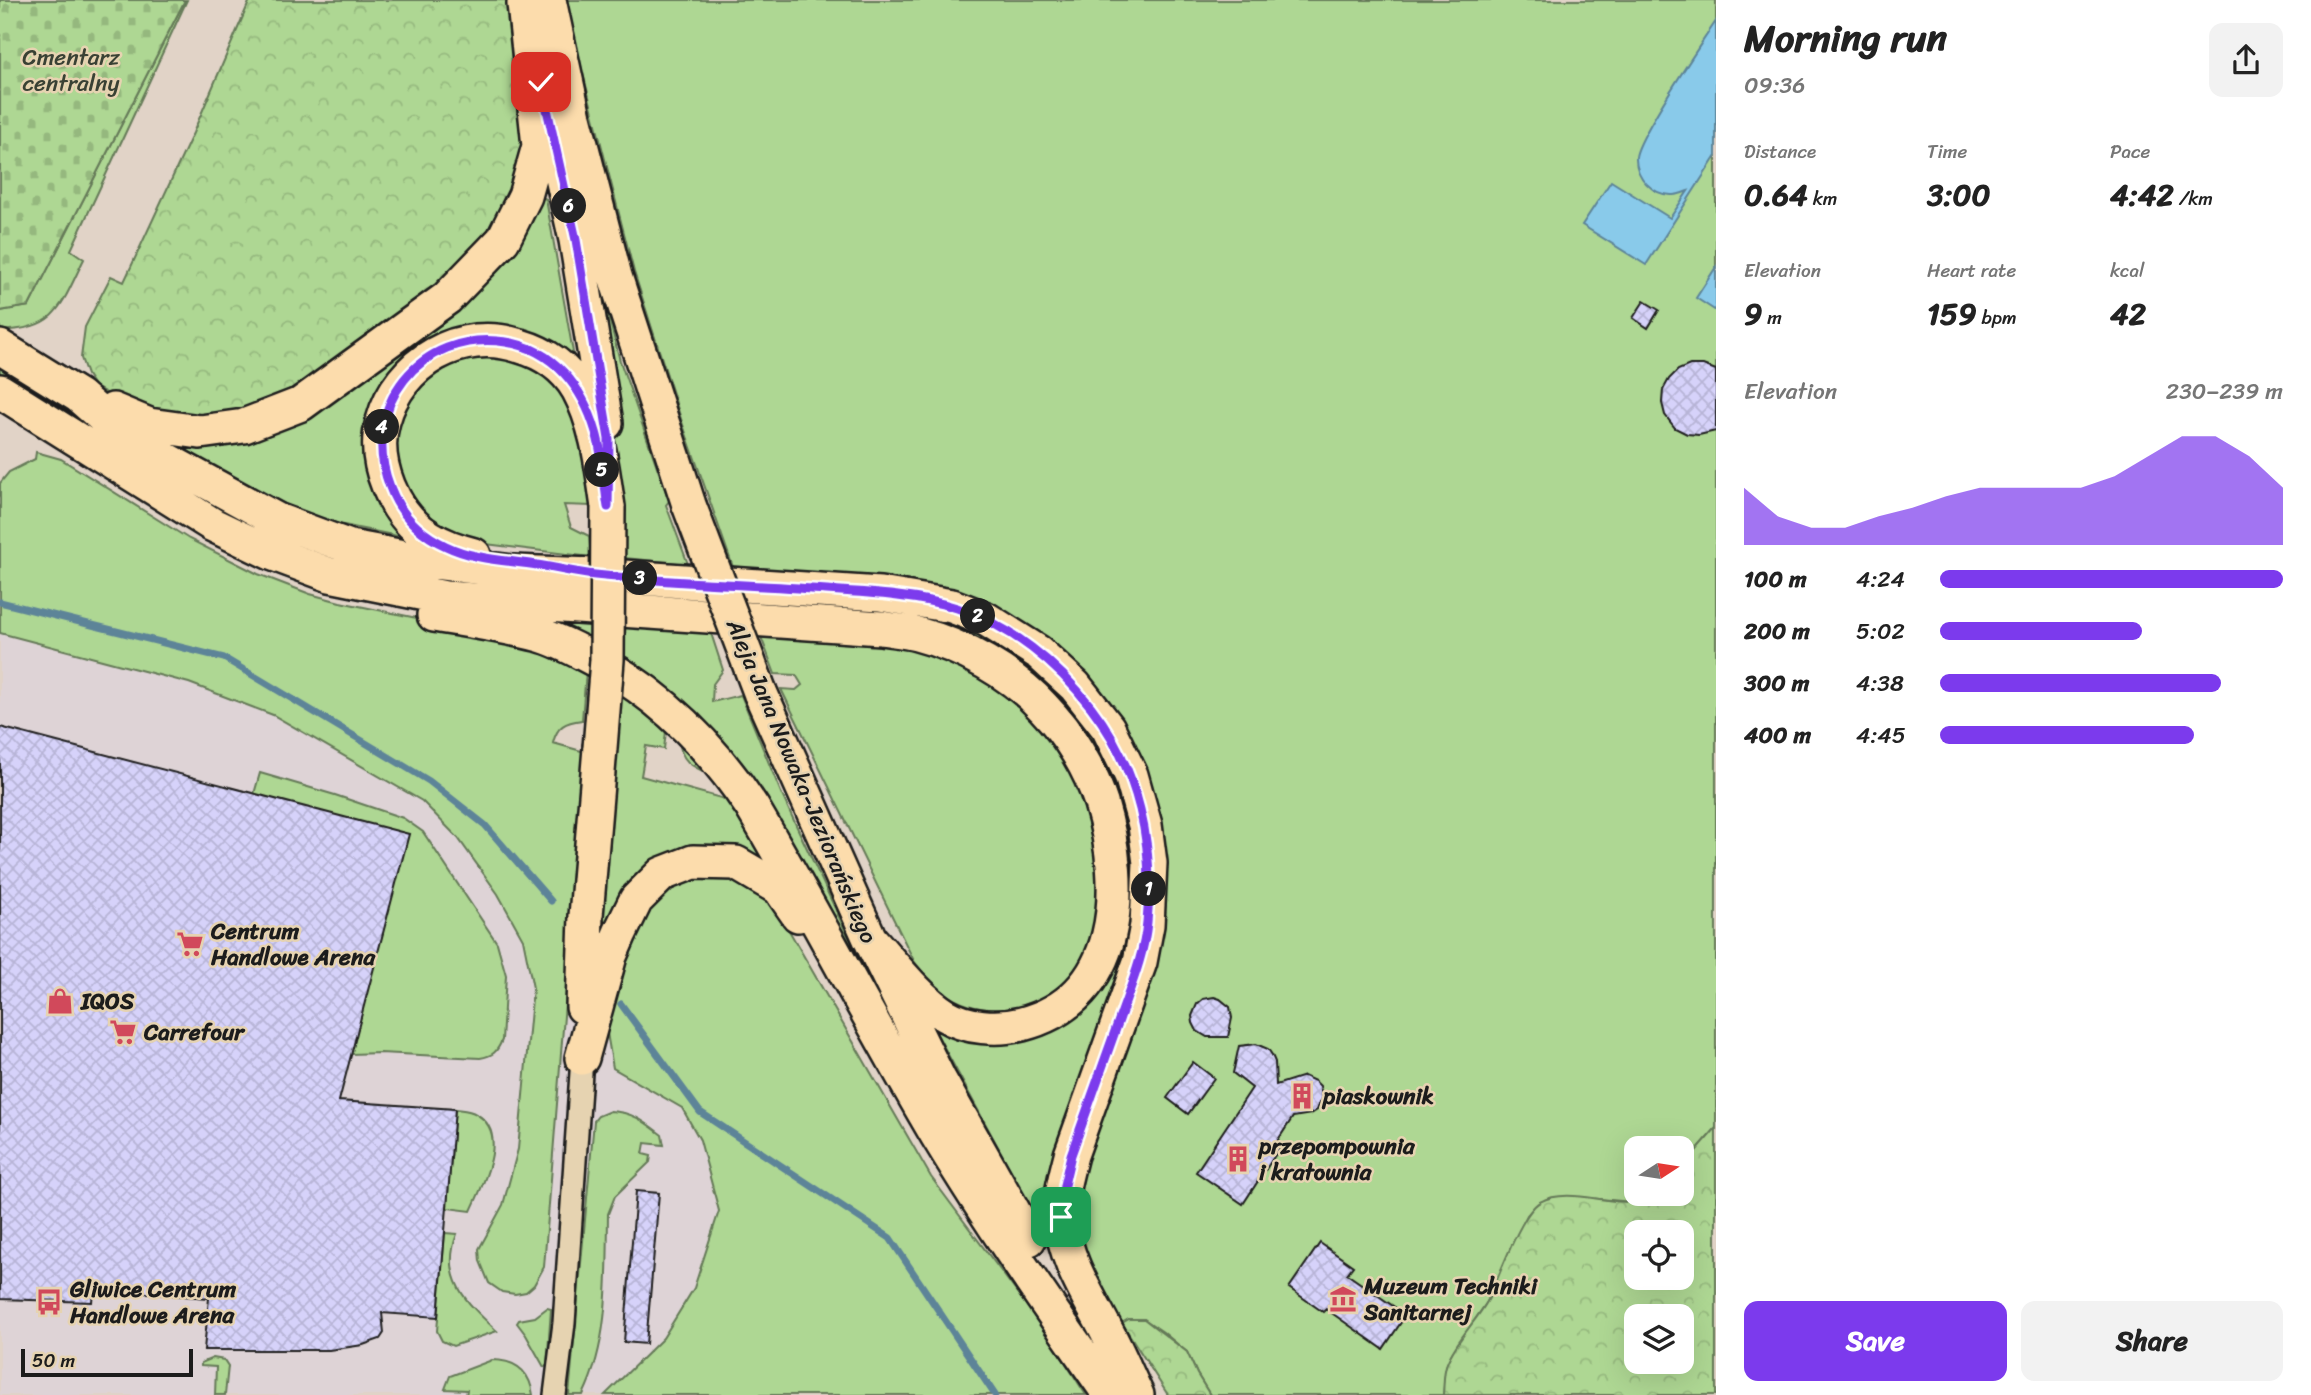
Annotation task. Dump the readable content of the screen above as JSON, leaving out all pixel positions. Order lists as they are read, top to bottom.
{
  "streets": {
    "main road": ["Aleja Jana Nowaka-Jeziorańskiego"]
  },
  "parks": ["Cmentarz centralny"],
  "places": {
    "supermarket": ["Centrum Handlowe Arena", "Carrefour"],
    "shop": ["IQOS"],
    "building": ["piaskownik", "przepompownia i kratownia"],
    "museum": ["Muzeum Techniki Sanitarnej"],
    "bus stop": ["Gliwice Centrum Handlowe Arena"]
  },
  "scale_bar": "50 m",
  "north": "right",
  "page": {
    "heading": ["Morning run", "09:36"],
    "stats": [
      ["Distance", "0.64 km"],
      ["Time", "3:00"],
      ["Pace", "4:42 /km"],
      ["Elevation", "9 m"],
      ["Heart rate", "159 bpm"],
      ["kcal", "42"]
    ],
    "pins": [
      "6",
      "4",
      "5",
      "3",
      "2",
      "1"
    ],
    "chart": ["Elevation", "230–239 m"],
    "list": [
      {
        "name": "100 m",
        "note": "4:24"
      },
      {
        "name": "200 m",
        "note": "5:02"
      },
      {
        "name": "300 m",
        "note": "4:38"
      },
      {
        "name": "400 m",
        "note": "4:45"
      }
    ],
    "buttons": ["Save", "Share"],
    "scale": "50 m"
  }
}
